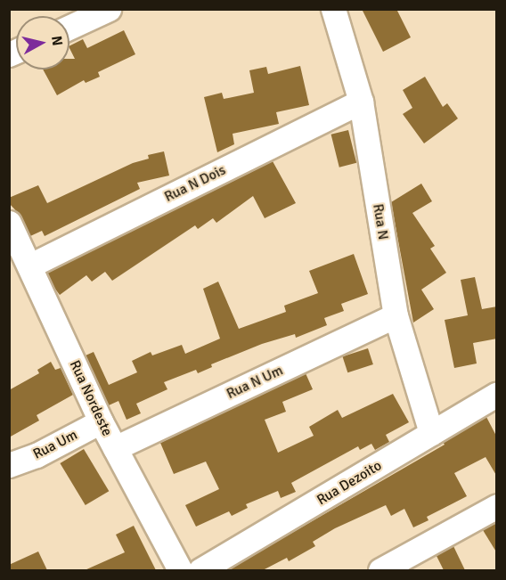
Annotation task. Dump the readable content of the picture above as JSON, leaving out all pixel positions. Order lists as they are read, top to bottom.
{
  "streets": {
    "street": [
      "Rua N Dois",
      "Rua N",
      "Rua N Um",
      "Rua Nordeste",
      "Rua Um",
      "Rua Dezoito"
    ]
  },
  "crossings": [
    ["Rua N Dois", "Rua N"],
    ["Rua N Dois", "Rua Nordeste"],
    ["Rua N", "Rua N Um"],
    ["Rua N", "Rua Dezoito"],
    ["Rua N Um", "Rua Nordeste"],
    ["Rua Nordeste", "Rua Um"]
  ],
  "north": "right"
}
